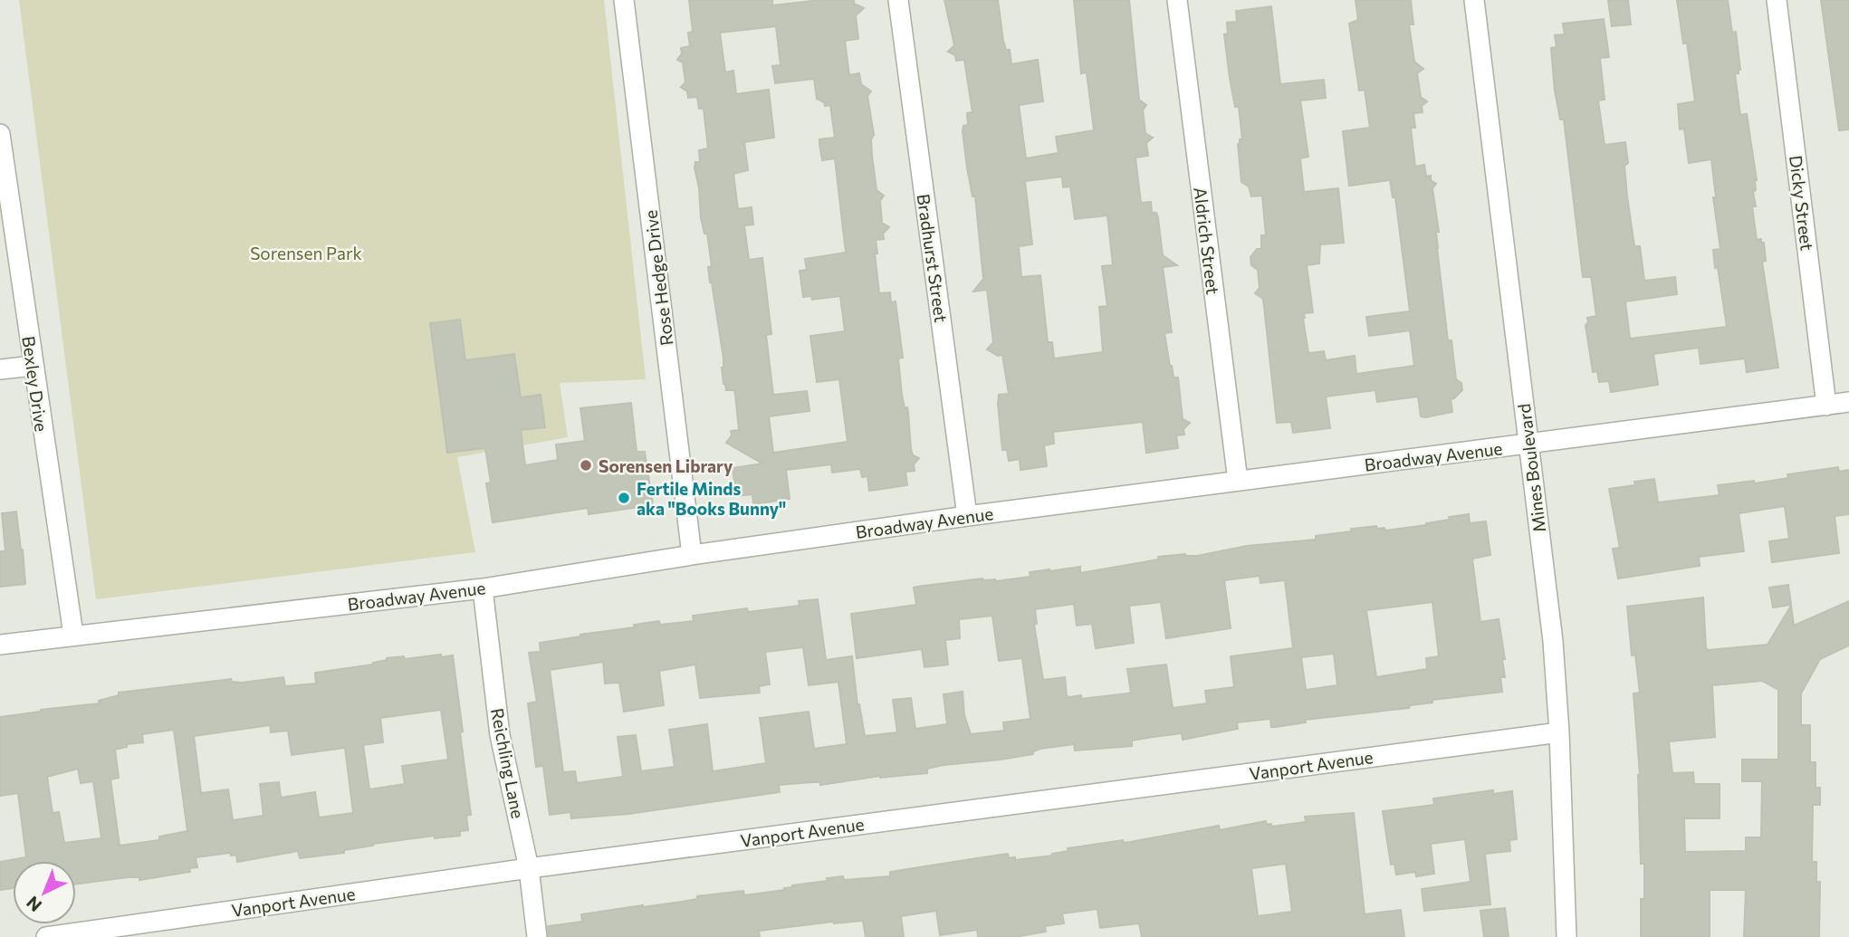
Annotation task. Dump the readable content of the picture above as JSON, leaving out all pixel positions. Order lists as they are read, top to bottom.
{
  "streets": {
    "street": [
      "Dicky Street",
      "Aldrich Street",
      "Bradhurst Street",
      "Rose Hedge Drive",
      "Bexley Drive",
      "Broadway Avenue",
      "Mines Boulevard",
      "Reichling Lane",
      "Vanport Avenue"
    ]
  },
  "crossings": [
    ["Dicky Street", "Broadway Avenue"],
    ["Aldrich Street", "Broadway Avenue"],
    ["Bradhurst Street", "Broadway Avenue"],
    ["Rose Hedge Drive", "Broadway Avenue"],
    ["Bexley Drive", "Broadway Avenue"],
    ["Broadway Avenue", "Mines Boulevard"],
    ["Broadway Avenue", "Reichling Lane"],
    ["Mines Boulevard", "Vanport Avenue"],
    ["Reichling Lane", "Vanport Avenue"]
  ],
  "parks": ["Sorensen Park"],
  "places": ["Sorensen Library", "Fertile Minds aka \"Books Bunny\""],
  "north": "bottom left"
}
